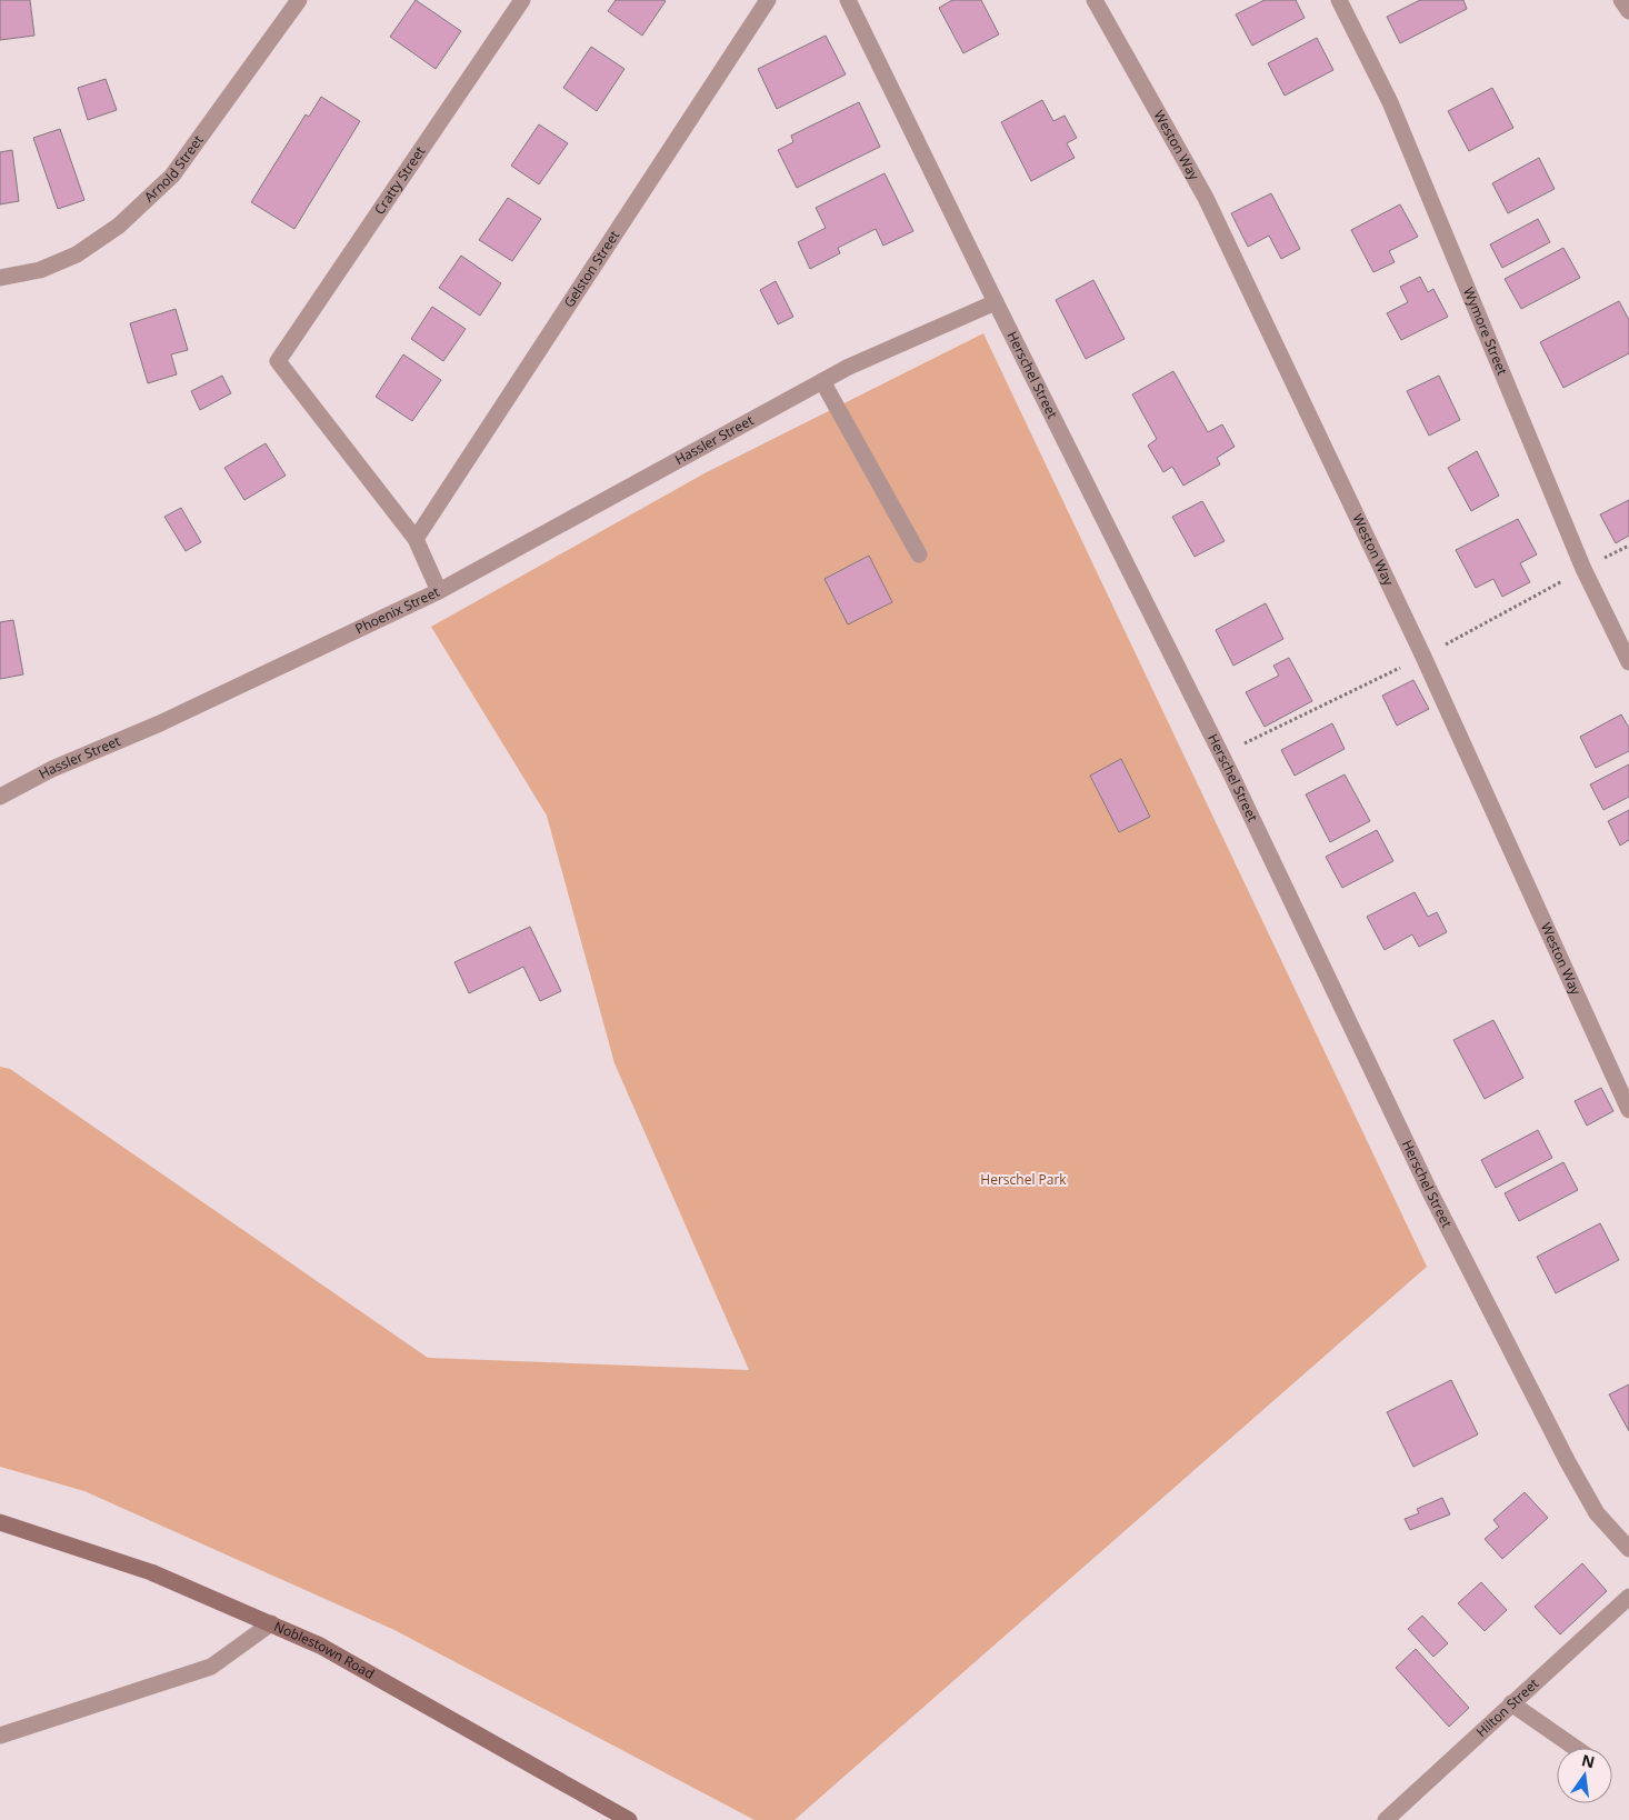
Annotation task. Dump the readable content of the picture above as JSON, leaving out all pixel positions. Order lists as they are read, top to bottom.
{
  "streets": {
    "main road": ["Noblestown Road"],
    "street": [
      "Weston Way",
      "Arnold Street",
      "Cratty Street",
      "Gelston Street",
      "Wymore Street",
      "Herschel Street",
      "Hassler Street",
      "Phoenix Street",
      "Hilton Street"
    ]
  },
  "crossings": [
    ["Cratty Street", "Phoenix Street"],
    ["Gelston Street", "Phoenix Street"],
    ["Herschel Street", "Hassler Street"],
    ["Hassler Street", "Phoenix Street"]
  ],
  "parks": ["Herschel Park"],
  "north": "top"
}
